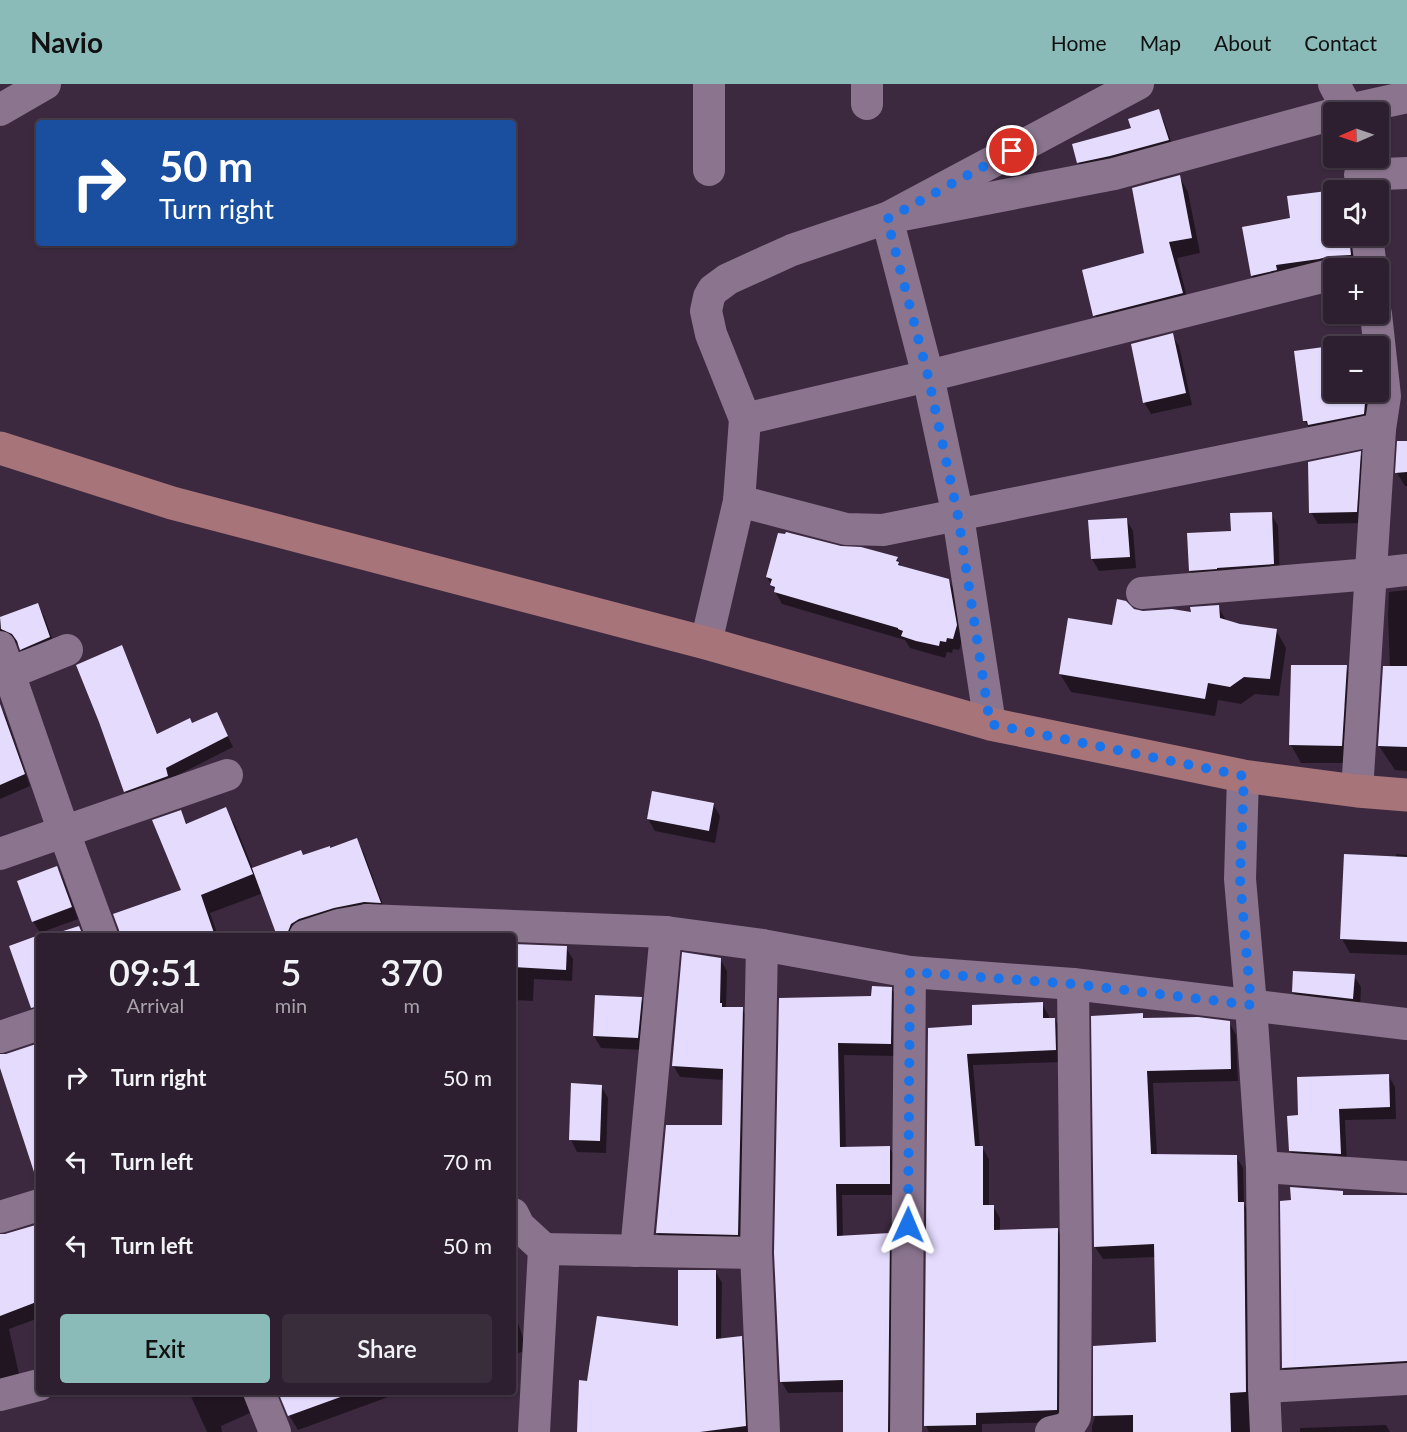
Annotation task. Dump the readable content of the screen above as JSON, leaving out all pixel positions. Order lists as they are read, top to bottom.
{
  "north": "left",
  "page": {
    "header": "Navio",
    "nav": [
      "Home",
      "Map",
      "About",
      "Contact"
    ],
    "map_buttons": ["+", "−"],
    "turn": ["50 m", "Turn right"],
    "eta": [
      "09:51",
      "Arrival",
      "5",
      "min",
      "370",
      "m"
    ],
    "list": [
      {
        "name": "Turn right",
        "value": "50 m"
      },
      {
        "name": "Turn left",
        "value": "70 m"
      },
      {
        "name": "Turn left",
        "value": "50 m"
      }
    ],
    "buttons": ["Exit", "Share"]
  }
}
